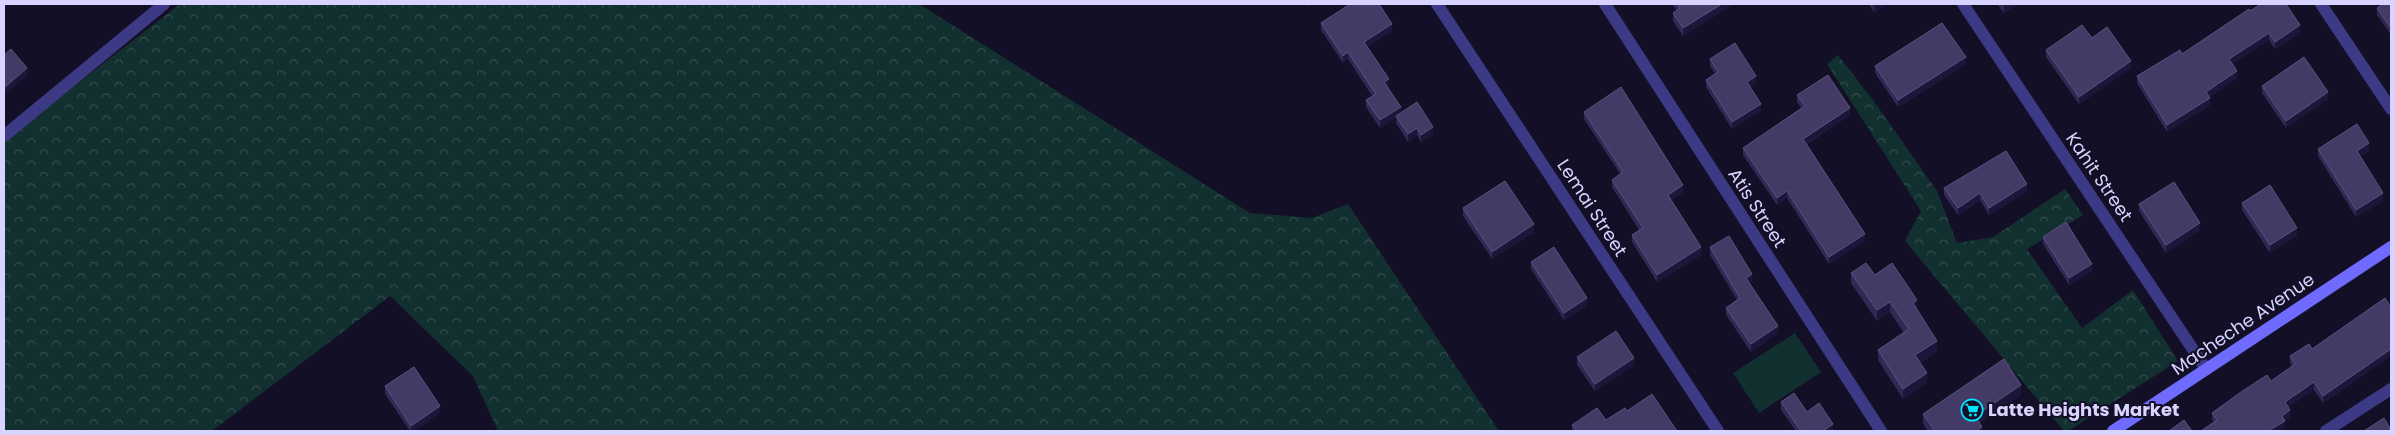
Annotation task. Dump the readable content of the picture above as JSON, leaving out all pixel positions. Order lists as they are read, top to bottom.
{
  "streets": {
    "main road": ["Macheche Avenue"],
    "street": ["Kahit Street", "Lemai Street", "Atis Street"]
  },
  "crossings": [
    ["Kahit Street", "Macheche Avenue"]
  ],
  "places": {
    "supermarket": ["Latte Heights Market"]
  }
}
